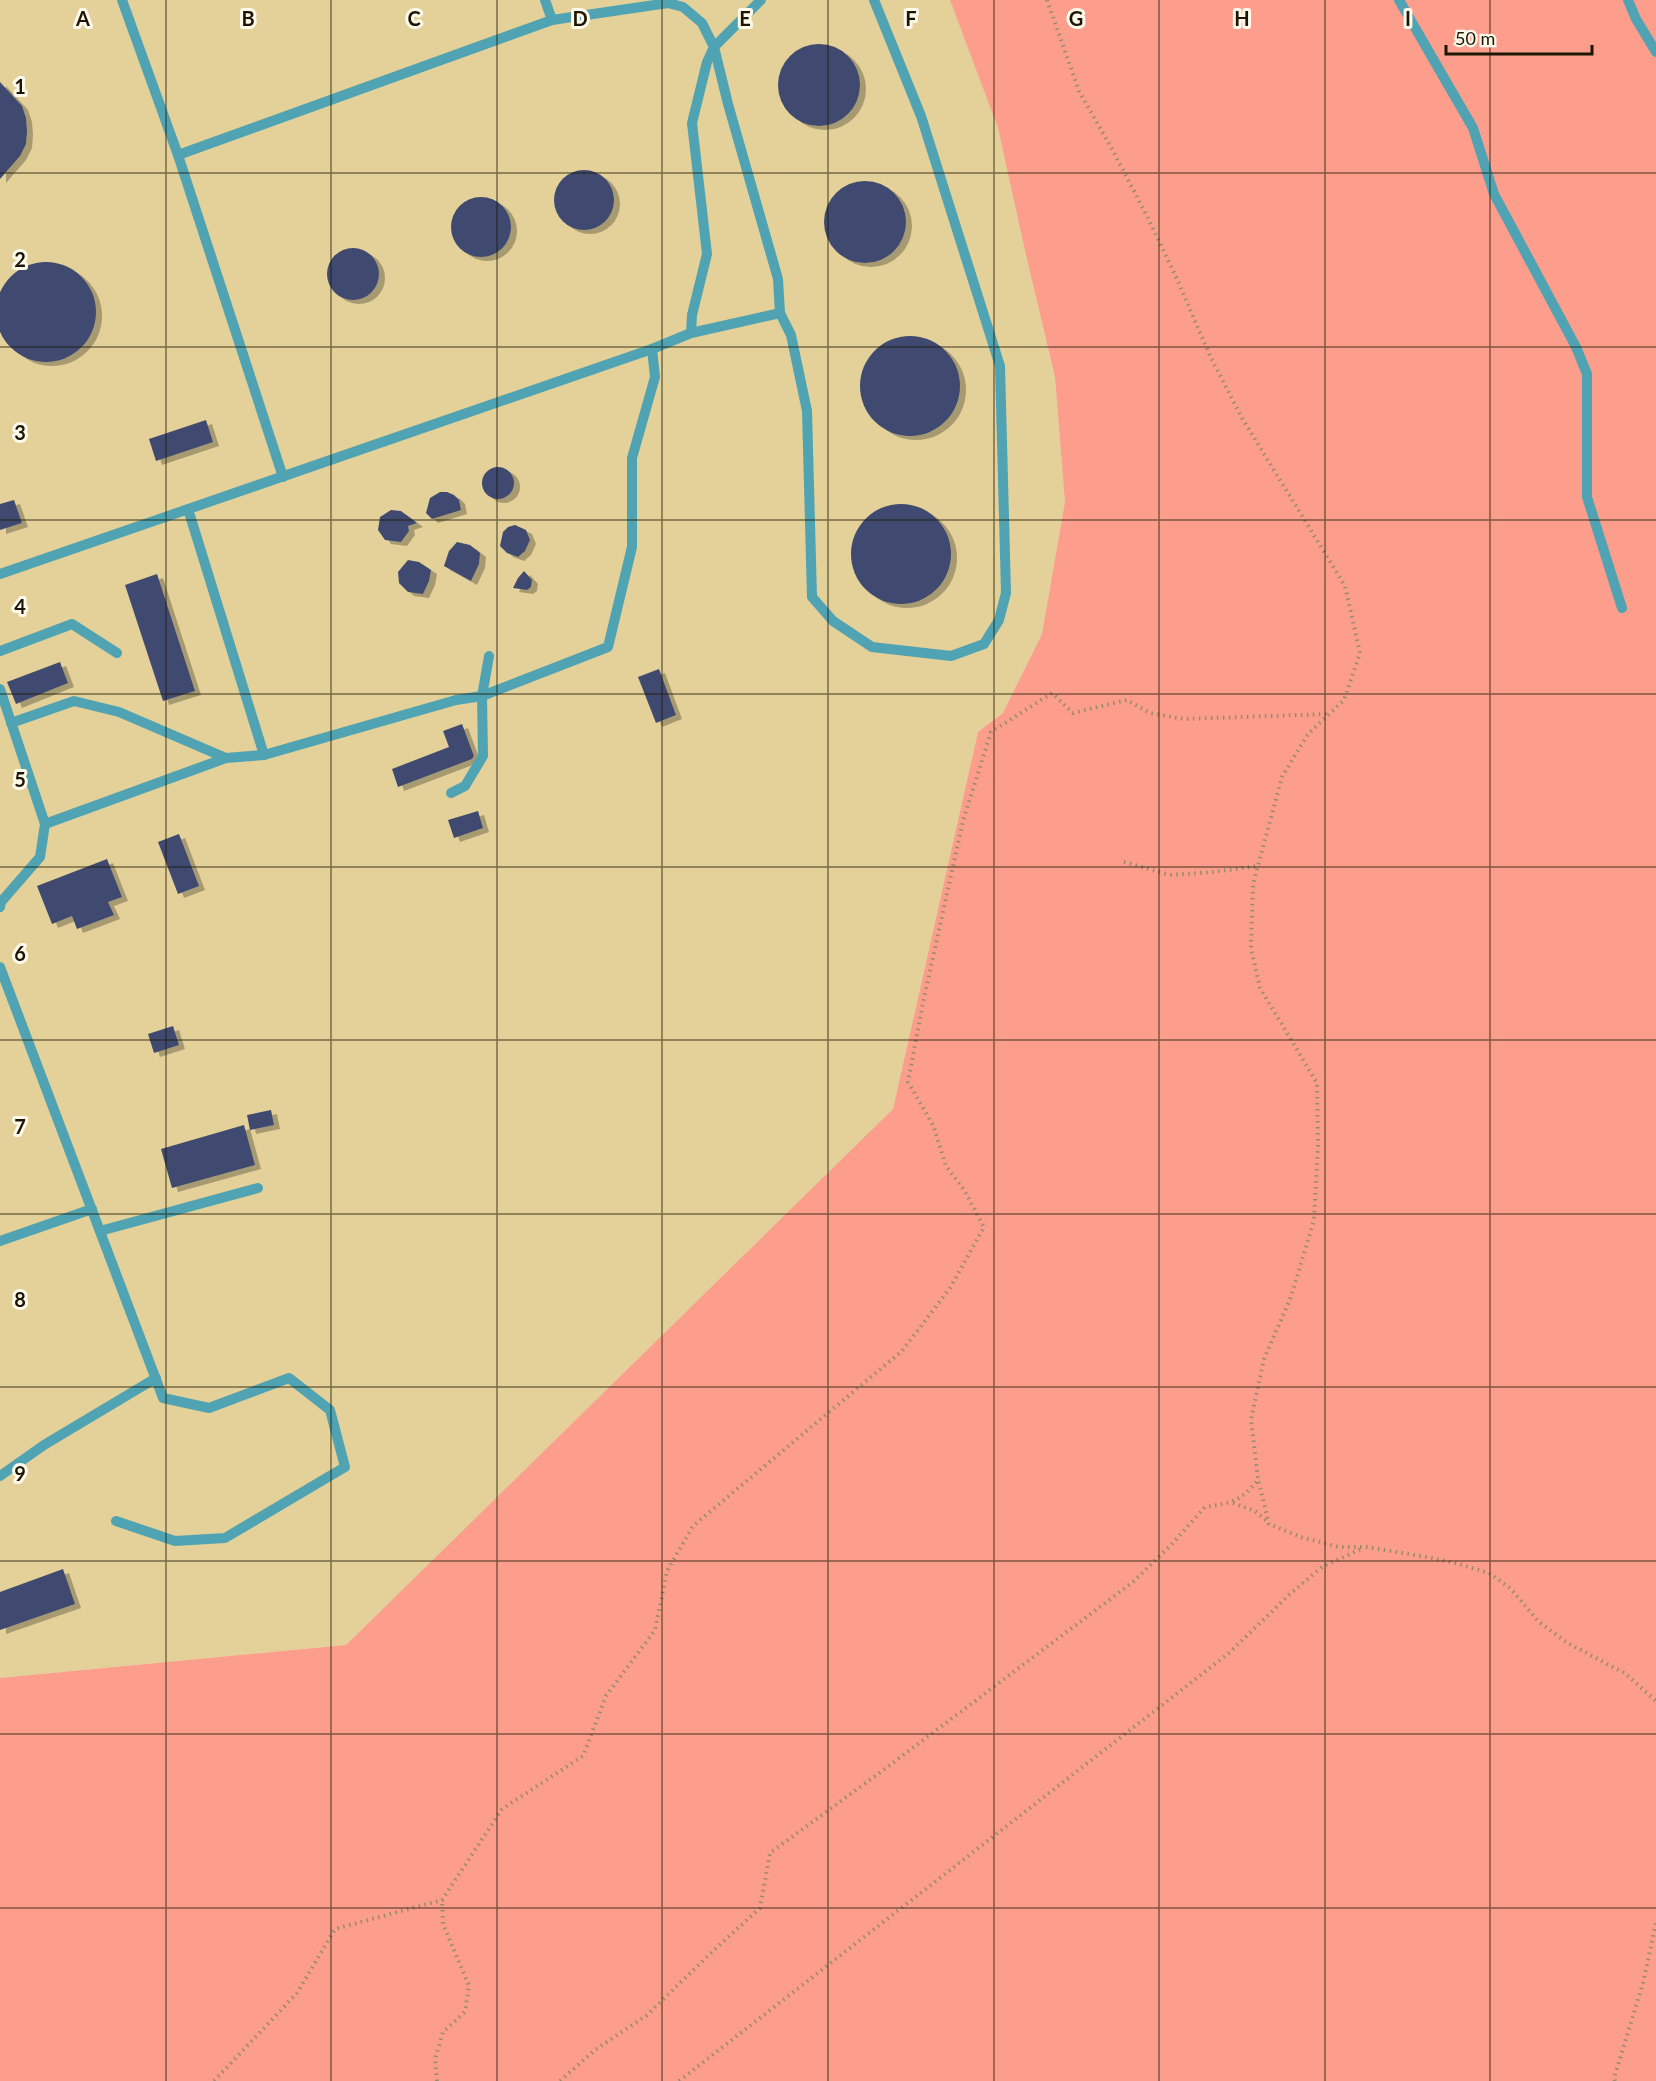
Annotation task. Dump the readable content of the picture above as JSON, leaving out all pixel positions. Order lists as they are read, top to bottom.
{
  "scale_bar": "50 m",
  "grid": {
    "columns": [
      "A",
      "B",
      "C",
      "D",
      "E",
      "F",
      "G",
      "H",
      "I"
    ],
    "rows": [
      "1",
      "2",
      "3",
      "4",
      "5",
      "6",
      "7",
      "8",
      "9"
    ]
  }
}
